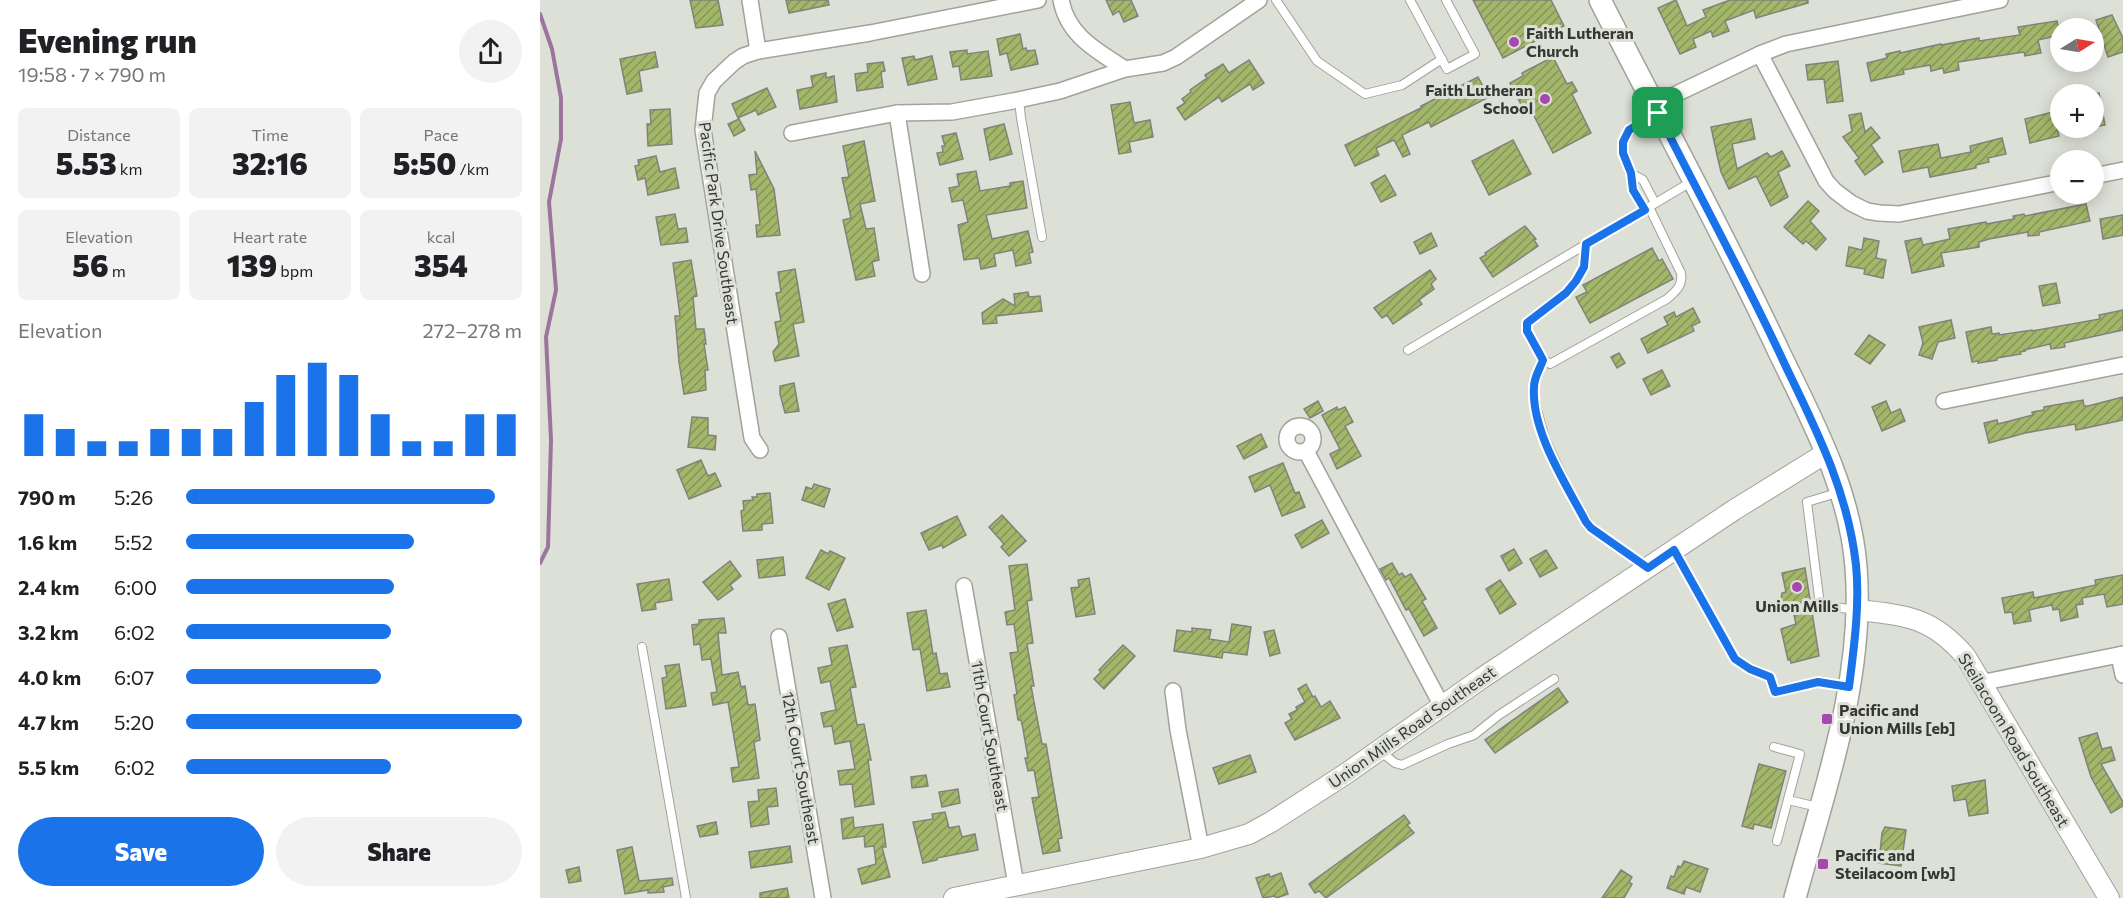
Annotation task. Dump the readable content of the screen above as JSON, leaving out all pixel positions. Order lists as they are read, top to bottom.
{
  "streets": {
    "street": [
      "Pacific Park Drive Southeast",
      "Union Mills Road Southeast",
      "11th Court Southeast",
      "Steilacoom Road Southeast",
      "12th Court Southeast"
    ]
  },
  "crossings": [
    ["Union Mills Road Southeast", "11th Court Southeast"]
  ],
  "places": {
    "other": ["Faith Lutheran Church", "Faith Lutheran School", "Union Mills"],
    "transit": ["Pacific and Union Mills [eb]", "Pacific and Steilacoom [wb]"]
  },
  "north": "right",
  "page": {
    "heading": ["Evening run", "19:58 · 7 × 790 m"],
    "map_buttons": ["+", "−"],
    "stats": [
      ["Distance", "5.53 km"],
      ["Time", "32:16"],
      ["Pace", "5:50 /km"],
      ["Elevation", "56 m"],
      ["Heart rate", "139 bpm"],
      ["kcal", "354"]
    ],
    "chart": ["Elevation", "272–278 m"],
    "list": [
      {
        "name": "790 m",
        "note": "5:26"
      },
      {
        "name": "1.6 km",
        "note": "5:52"
      },
      {
        "name": "2.4 km",
        "note": "6:00"
      },
      {
        "name": "3.2 km",
        "note": "6:02"
      },
      {
        "name": "4.0 km",
        "note": "6:07"
      },
      {
        "name": "4.7 km",
        "note": "5:20"
      },
      {
        "name": "5.5 km",
        "note": "6:02"
      }
    ],
    "buttons": ["Save", "Share"]
  }
}
